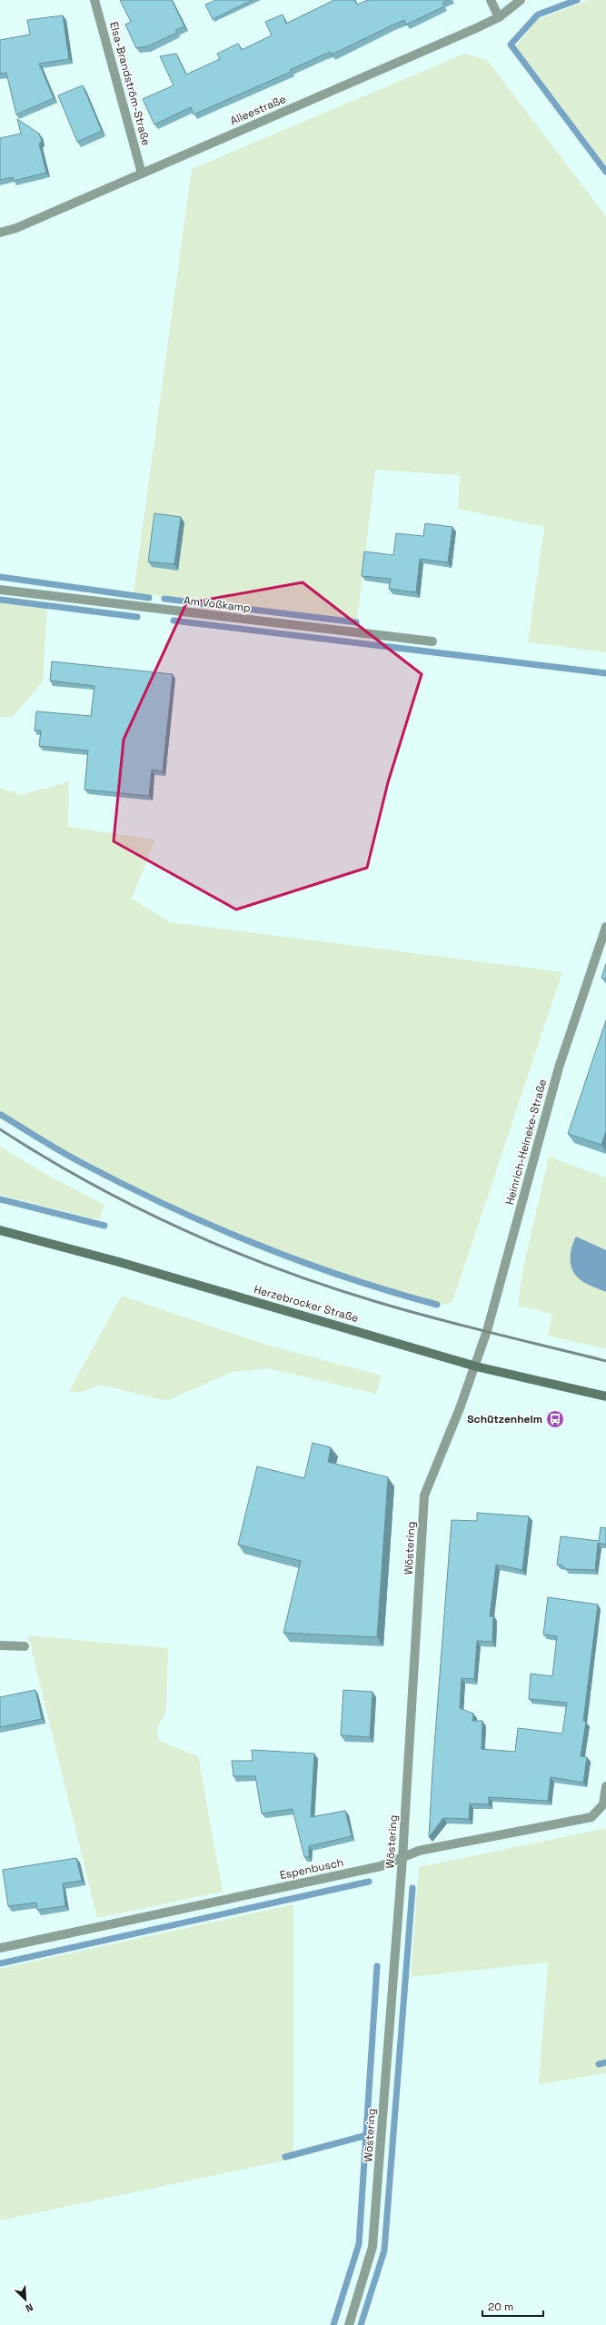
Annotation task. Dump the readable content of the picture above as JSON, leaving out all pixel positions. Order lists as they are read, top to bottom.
{
  "streets": {
    "main road": ["Herzebrocker Straße"],
    "street": [
      "Elsa-Brandström-Straße",
      "Alleestraße",
      "Am Voßkamp",
      "Heinrich-Heineke-Straße",
      "Wöstering",
      "Espenbusch"
    ]
  },
  "crossings": [
    ["Elsa-Brandström-Straße", "Alleestraße"],
    ["Heinrich-Heineke-Straße", "Herzebrocker Straße"],
    ["Heinrich-Heineke-Straße", "Wöstering"],
    ["Herzebrocker Straße", "Wöstering"],
    ["Wöstering", "Espenbusch"]
  ],
  "places": {
    "bus stop": ["Schützenheim"]
  },
  "scale_bar": "20 m",
  "north": "bottom right"
}
